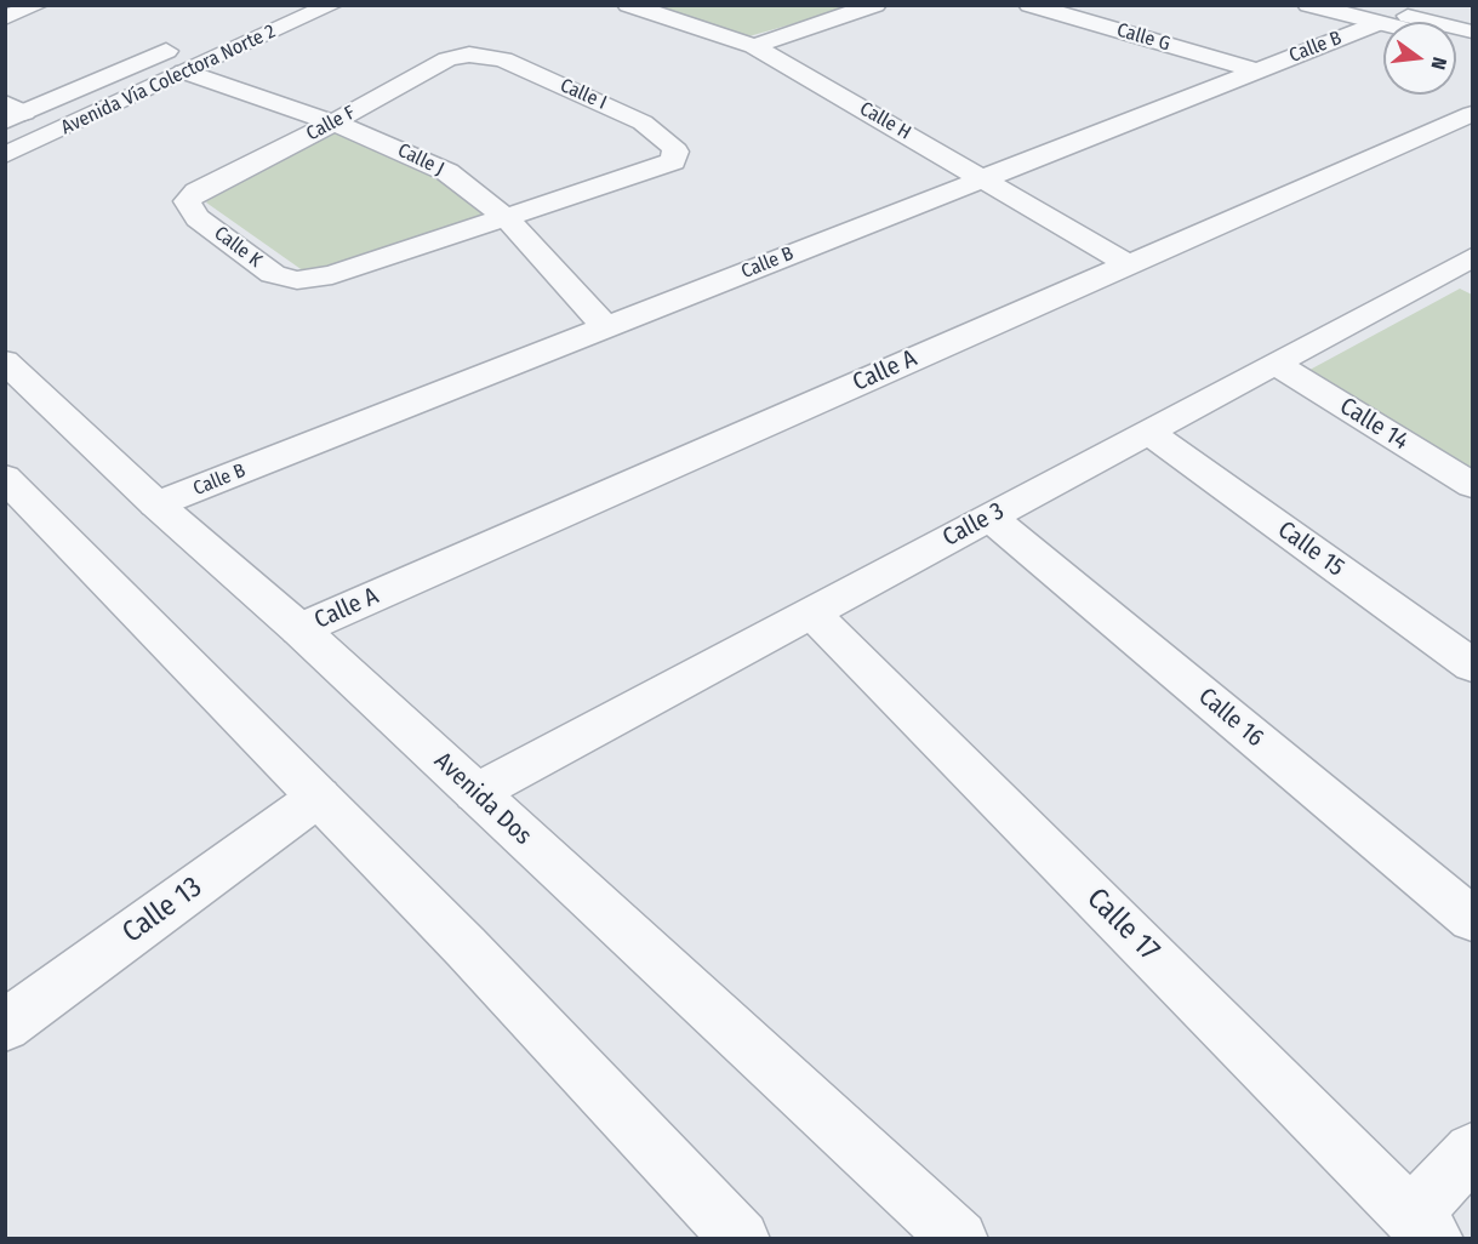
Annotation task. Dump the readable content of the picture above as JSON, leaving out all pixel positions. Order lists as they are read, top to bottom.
{
  "streets": {
    "street": [
      "Calle G",
      "Calle B",
      "Avenida Vía Colectora Norte 2",
      "Calle I",
      "Calle H",
      "Calle F",
      "Calle J",
      "Calle K",
      "Calle A",
      "Calle 14",
      "Calle 3",
      "Calle 15",
      "Calle 16",
      "Avenida Dos",
      "Calle 13",
      "Calle 17"
    ]
  },
  "crossings": [
    ["Calle G", "Calle B"],
    ["Calle B", "Calle H"],
    ["Calle B", "Calle J"],
    ["Calle B", "Avenida Dos"],
    ["Avenida Vía Colectora Norte 2", "Calle J"],
    ["Calle I", "Calle F"],
    ["Calle I", "Calle J"],
    ["Calle I", "Calle K"],
    ["Calle H", "Calle A"],
    ["Calle F", "Calle J"],
    ["Calle F", "Calle K"],
    ["Calle J", "Calle K"],
    ["Calle A", "Avenida Dos"],
    ["Calle 14", "Calle 3"],
    ["Calle 3", "Calle 15"],
    ["Calle 3", "Calle 16"],
    ["Calle 3", "Avenida Dos"],
    ["Calle 3", "Calle 17"]
  ],
  "north": "right"
}
